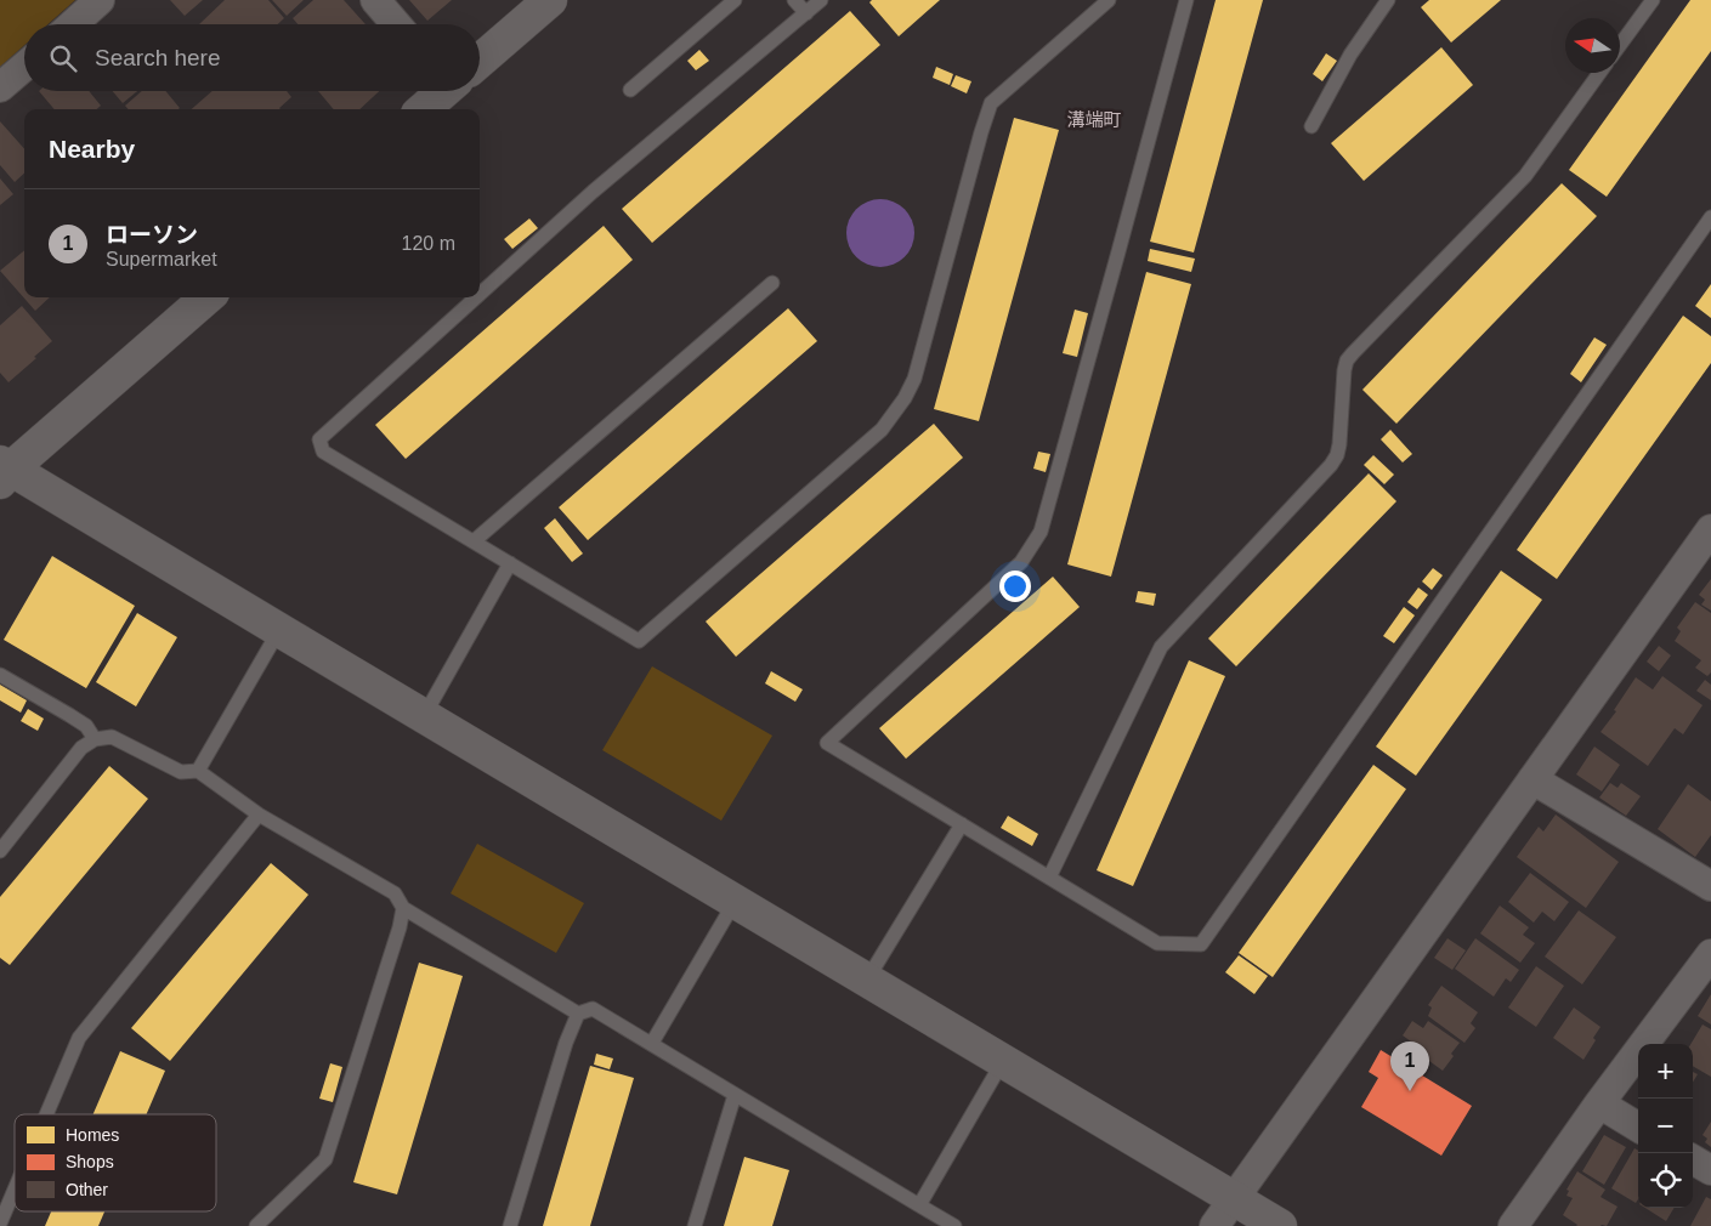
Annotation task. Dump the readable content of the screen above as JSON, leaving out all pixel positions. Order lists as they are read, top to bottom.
{
  "districts": ["溝端町"],
  "legend": ["Homes", "Shops", "Other"],
  "north": "left",
  "page": {
    "search": "Search here",
    "heading": "Nearby",
    "list": [
      {
        "mark": "1",
        "name": "ローソン",
        "note": "Supermarket",
        "value": "120 m"
      }
    ],
    "pins": "1",
    "map_buttons": ["+", "−"]
  }
}
